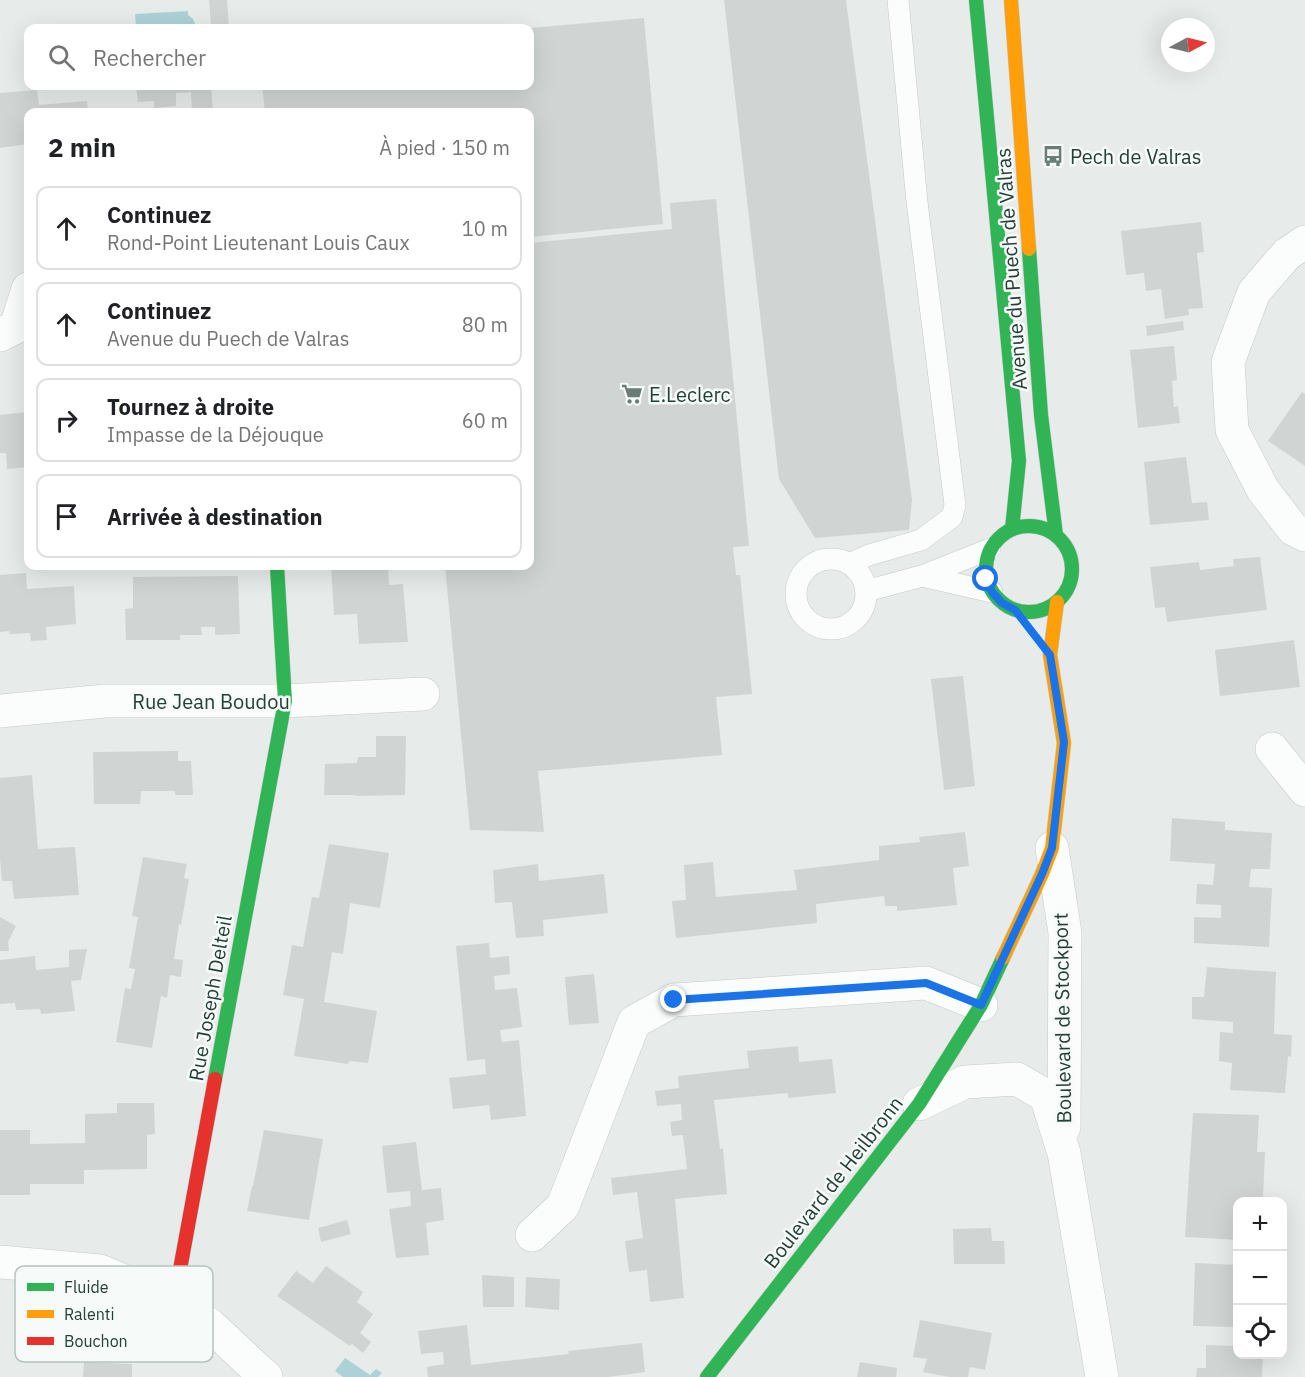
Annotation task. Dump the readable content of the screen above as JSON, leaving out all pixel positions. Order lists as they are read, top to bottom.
{
  "streets": {
    "street": [
      "Avenue du Puech de Valras",
      "Rue Jean Boudou",
      "Rue Joseph Delteil",
      "Boulevard de Stockport",
      "Boulevard de Heilbronn"
    ]
  },
  "crossings": [
    ["Rue Jean Boudou", "Rue Joseph Delteil"],
    ["Boulevard de Stockport", "Boulevard de Heilbronn"]
  ],
  "places": {
    "bus stop": ["Pech de Valras"],
    "supermarket": ["E.Leclerc"]
  },
  "legend": ["Fluide", "Ralenti", "Bouchon"],
  "north": "right",
  "page": {
    "search": "Rechercher",
    "heading": ["2 min", "À pied · 150 m"],
    "list": [
      ["Continuez", "Rond-Point Lieutenant Louis Caux", "10 m"],
      ["Continuez", "Avenue du Puech de Valras", "80 m"],
      ["Tournez à droite", "Impasse de la Déjouque", "60 m"],
      "Arrivée à destination"
    ],
    "map_buttons": ["+", "−"]
  }
}
